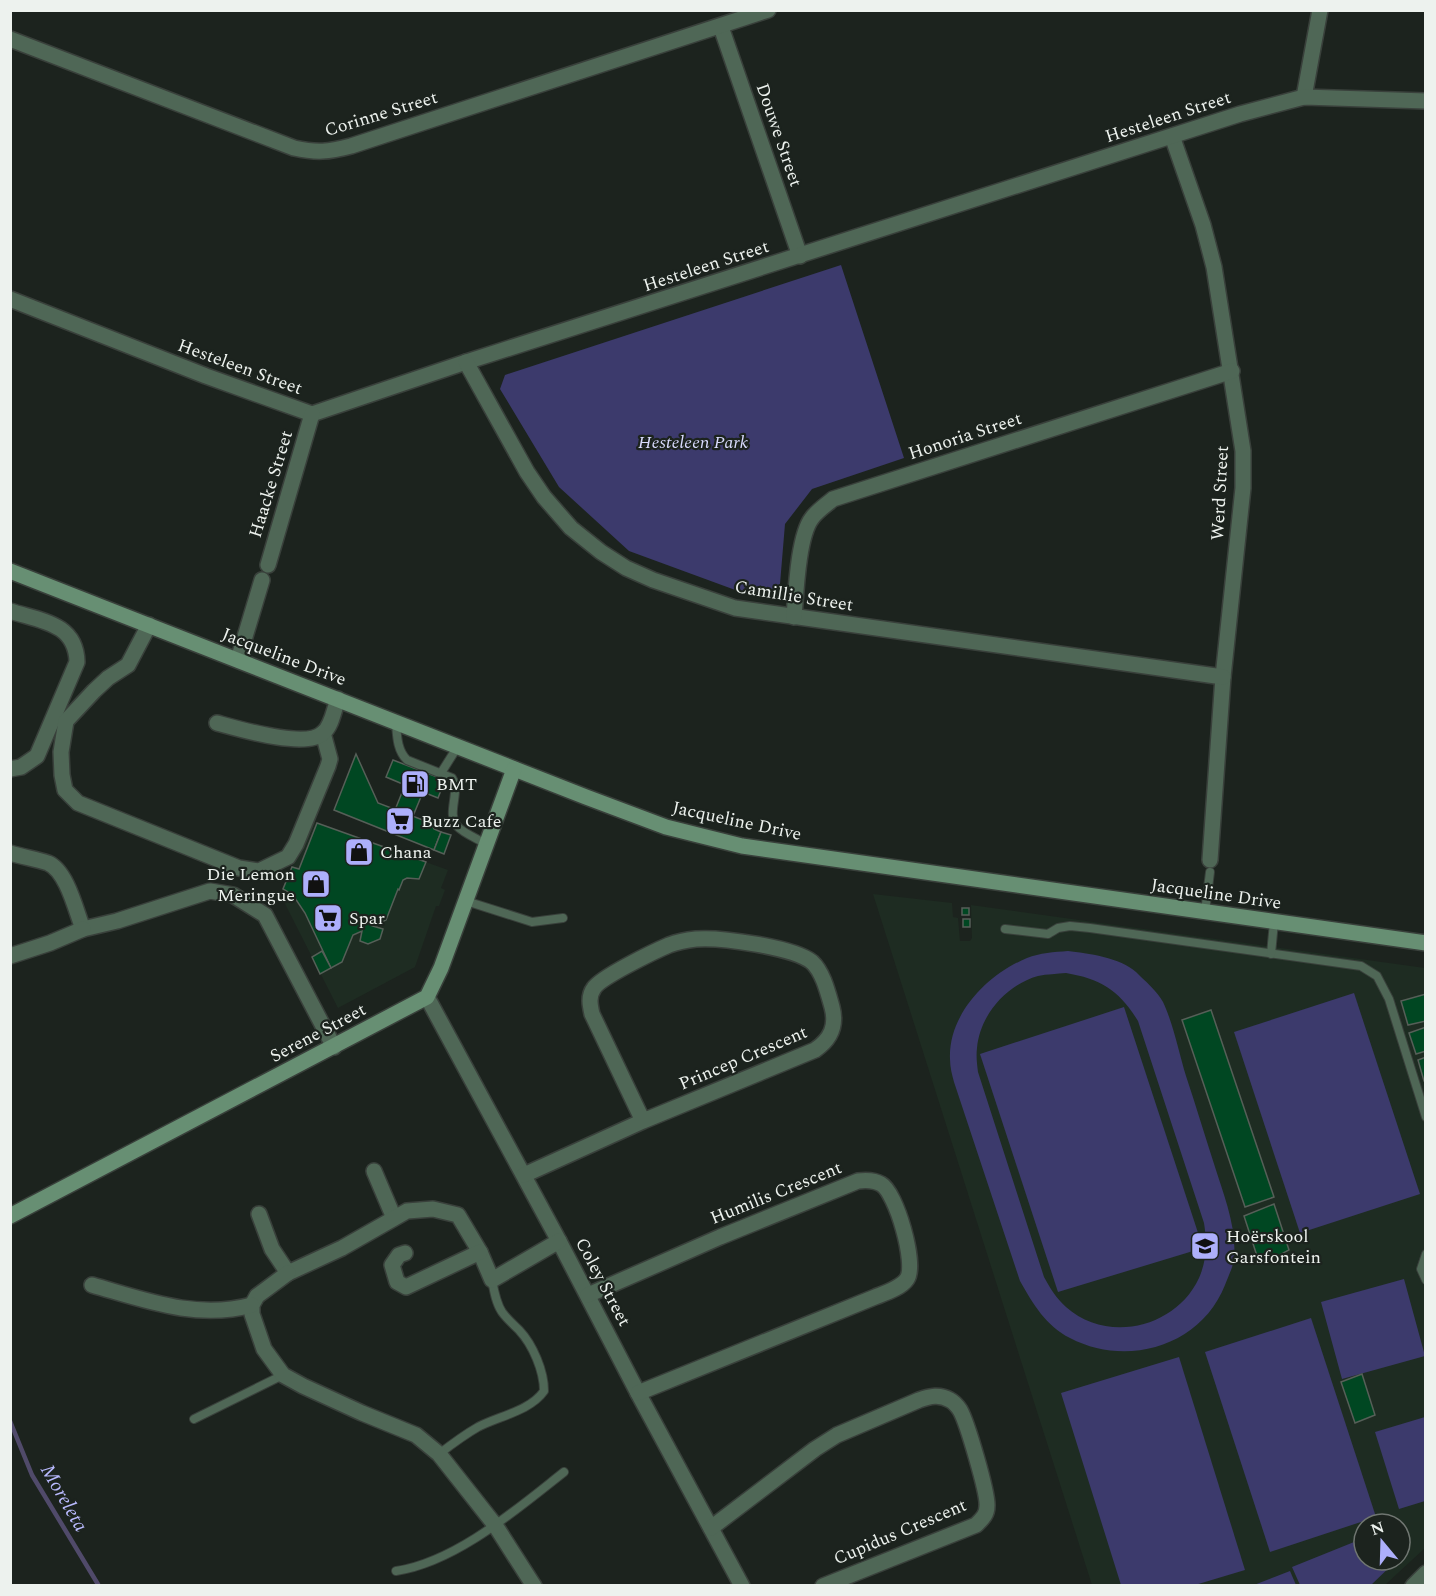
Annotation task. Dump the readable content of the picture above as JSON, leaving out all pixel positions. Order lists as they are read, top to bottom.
{
  "streets": {
    "street": [
      "Corinne Street",
      "Hesteleen Street",
      "Douwe Street",
      "Honoria Street",
      "Haacke Street",
      "Werd Street",
      "Camillie Street",
      "Jacqueline Drive",
      "Serene Street",
      "Princep Crescent",
      "Humilis Crescent",
      "Coley Street",
      "Cupidus Crescent"
    ]
  },
  "crossings": [
    ["Corinne Street", "Douwe Street"],
    ["Hesteleen Street", "Douwe Street"],
    ["Hesteleen Street", "Haacke Street"],
    ["Hesteleen Street", "Werd Street"],
    ["Hesteleen Street", "Camillie Street"],
    ["Honoria Street", "Werd Street"],
    ["Honoria Street", "Camillie Street"],
    ["Werd Street", "Camillie Street"],
    ["Serene Street", "Coley Street"],
    ["Princep Crescent", "Coley Street"],
    ["Humilis Crescent", "Coley Street"],
    ["Coley Street", "Cupidus Crescent"]
  ],
  "water": ["Moreleta"],
  "parks": ["Hesteleen Park"],
  "places": {
    "fuel station": ["BMT"],
    "supermarket": ["Buzz Cafe", "Spar"],
    "shop": ["Chana", "Die Lemon Meringue"],
    "school or university": ["Hoërskool Garsfontein"]
  },
  "north": "top"
}
